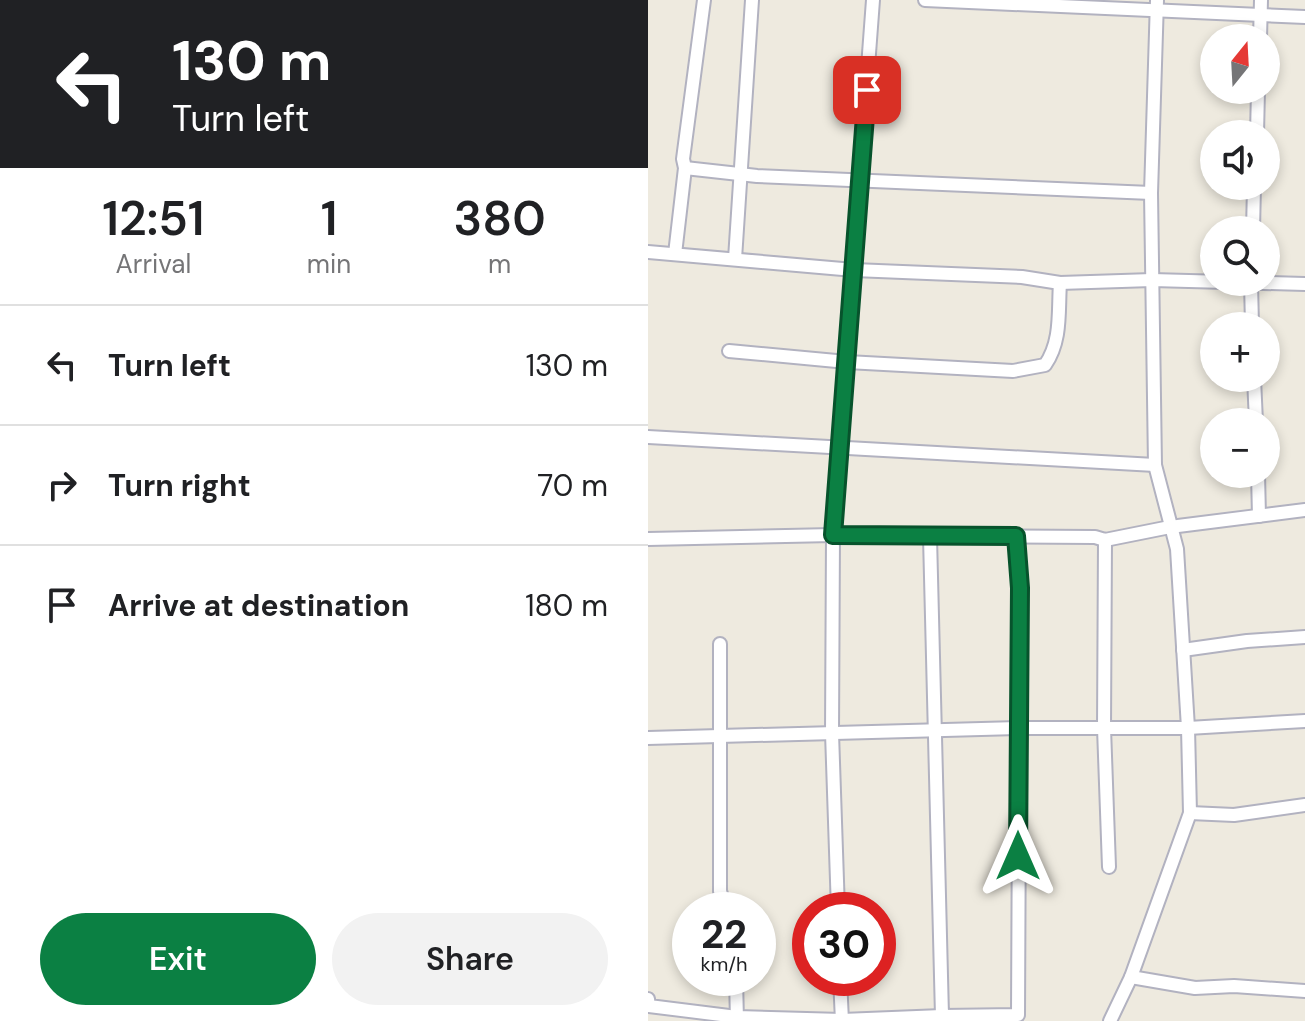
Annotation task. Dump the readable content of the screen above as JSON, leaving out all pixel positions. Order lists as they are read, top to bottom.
{
  "north": "top",
  "page": {
    "turn": ["130 m", "Turn left"],
    "map_buttons": ["+", "−"],
    "eta": [
      "12:51",
      "Arrival",
      "1",
      "min",
      "380",
      "m"
    ],
    "list": [
      {
        "name": "Turn left",
        "value": "130 m"
      },
      {
        "name": "Turn right",
        "value": "70 m"
      },
      {
        "name": "Arrive at destination",
        "value": "180 m"
      }
    ],
    "speed": "22 km/h",
    "limit": "30",
    "buttons": ["Exit", "Share"]
  }
}
